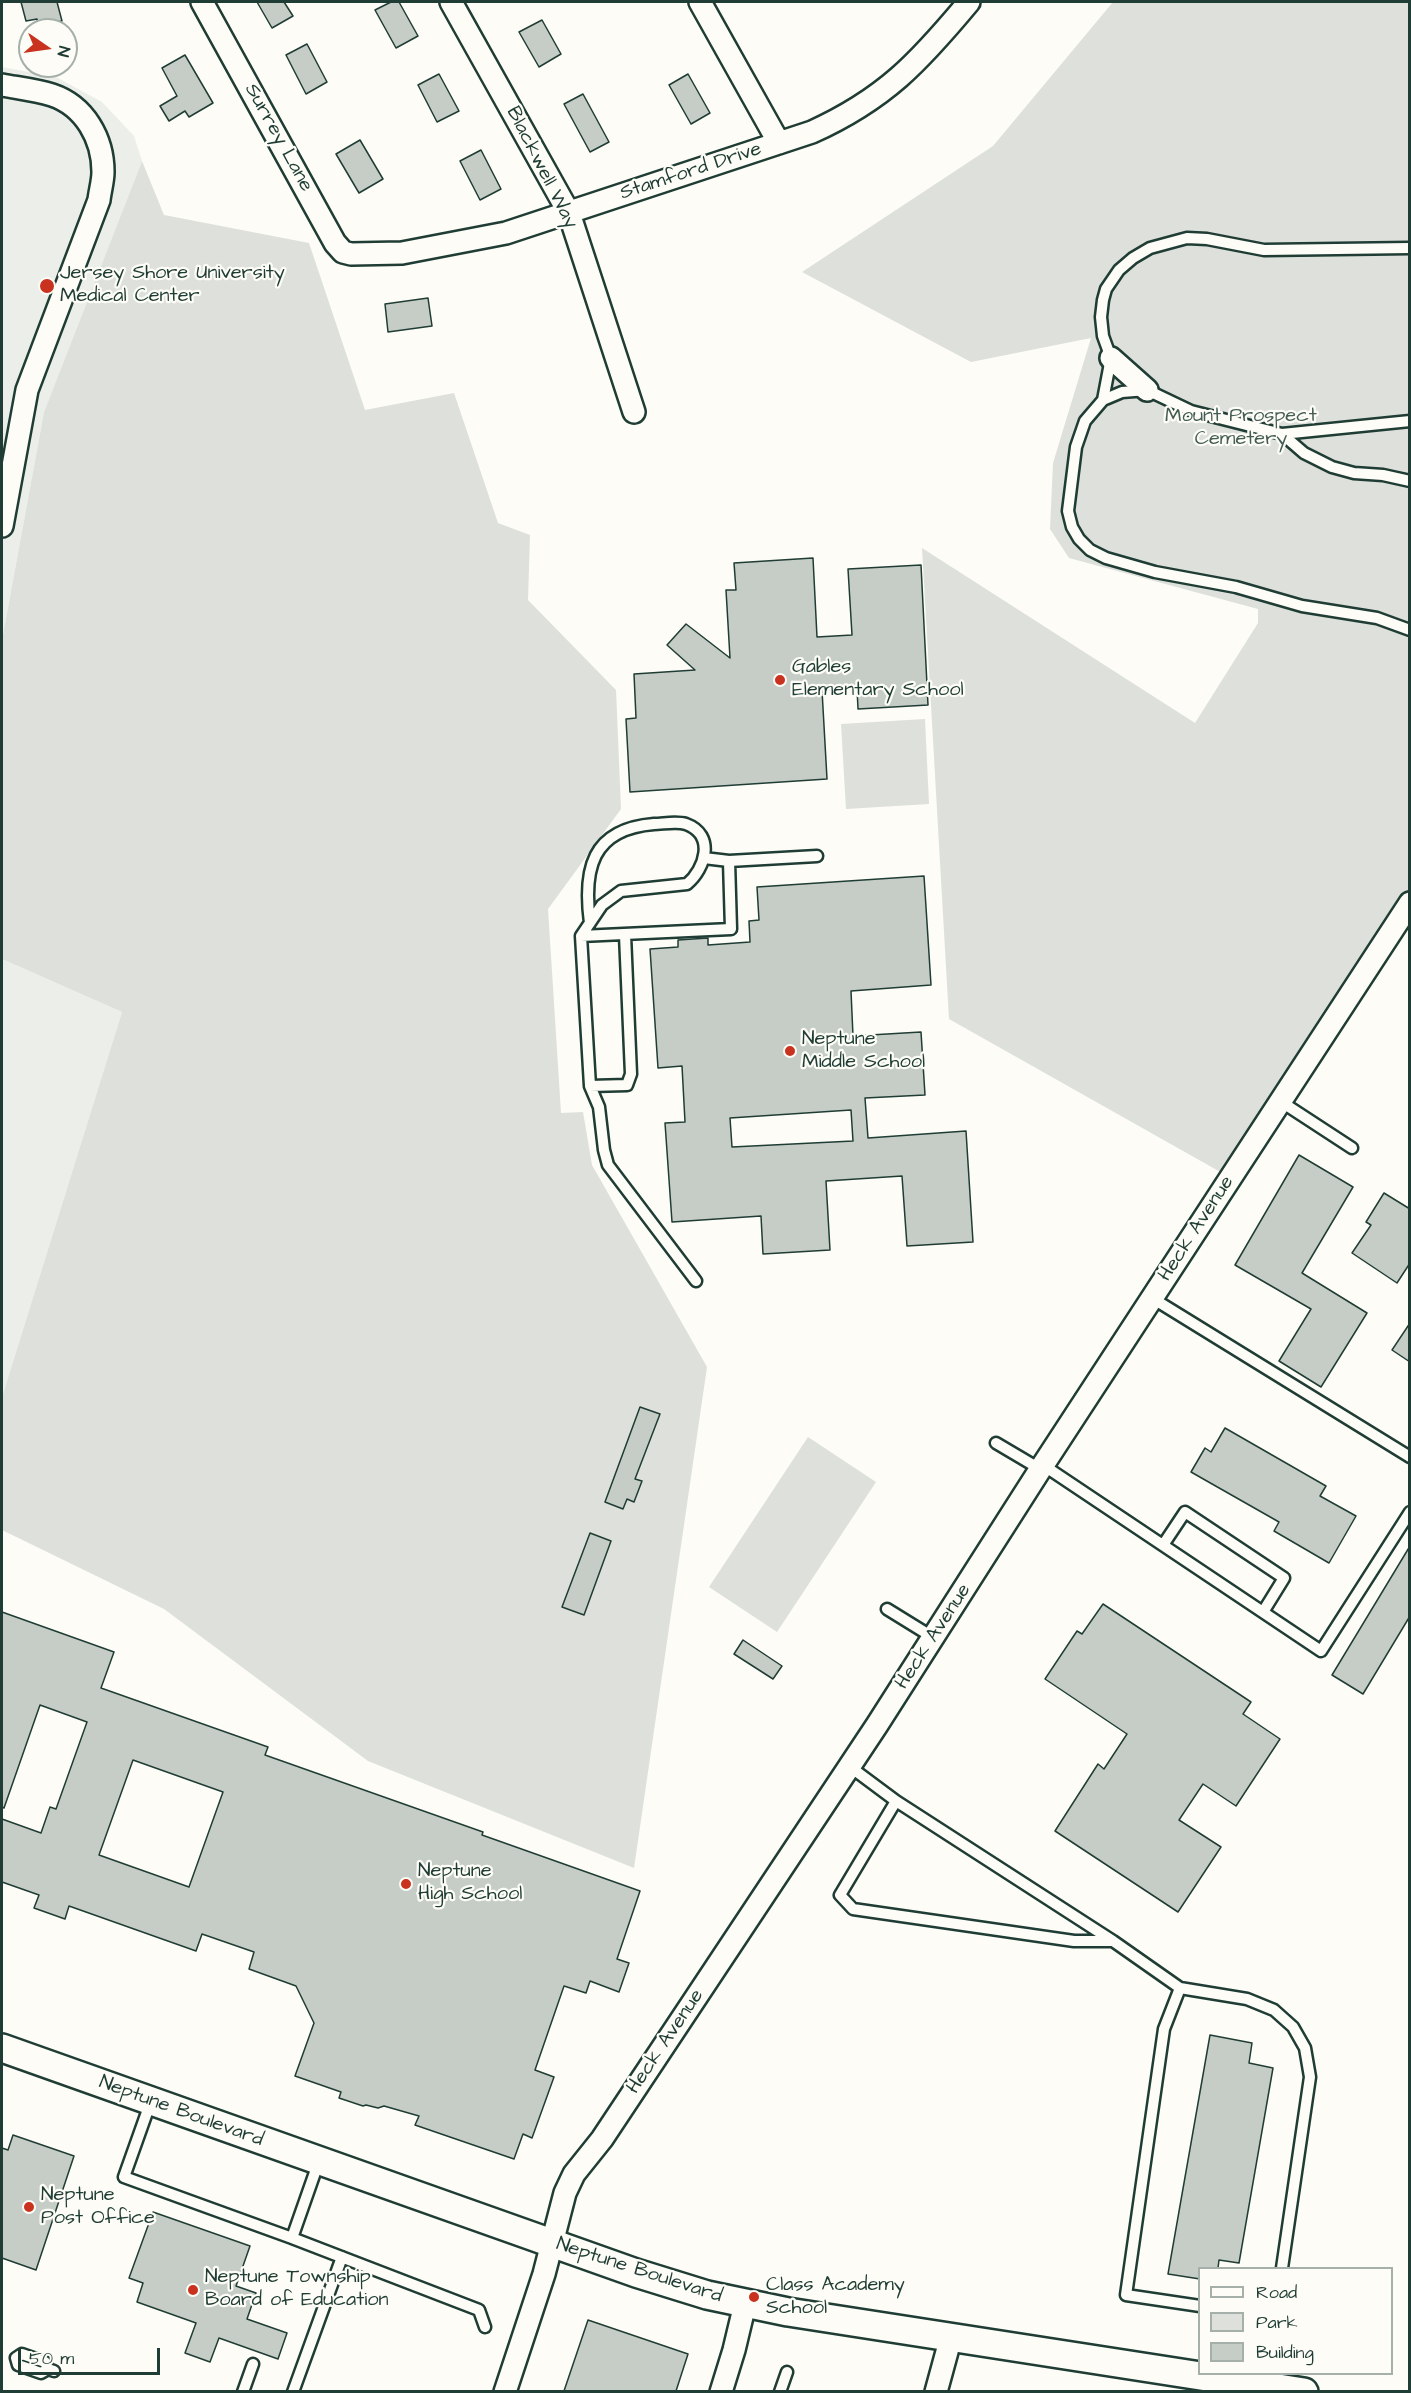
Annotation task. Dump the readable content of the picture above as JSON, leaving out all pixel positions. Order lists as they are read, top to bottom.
{
  "streets": {
    "street": [
      "Surrey Lane",
      "Blackwell Way",
      "Stamford Drive",
      "Heck Avenue",
      "Neptune Boulevard"
    ]
  },
  "crossings": [
    ["Surrey Lane", "Stamford Drive"],
    ["Blackwell Way", "Stamford Drive"],
    ["Heck Avenue", "Neptune Boulevard"]
  ],
  "parks": ["Mount Prospect Cemetery"],
  "places": [
    "Jersey Shore University Medical Center",
    "Gables Elementary School",
    "Neptune Middle School",
    "Neptune High School",
    "Neptune Post Office",
    "Neptune Township Board of Education",
    "Class Academy School"
  ],
  "legend": ["Road", "Park", "Building"],
  "scale_bar": "50 m",
  "north": "right"
}
